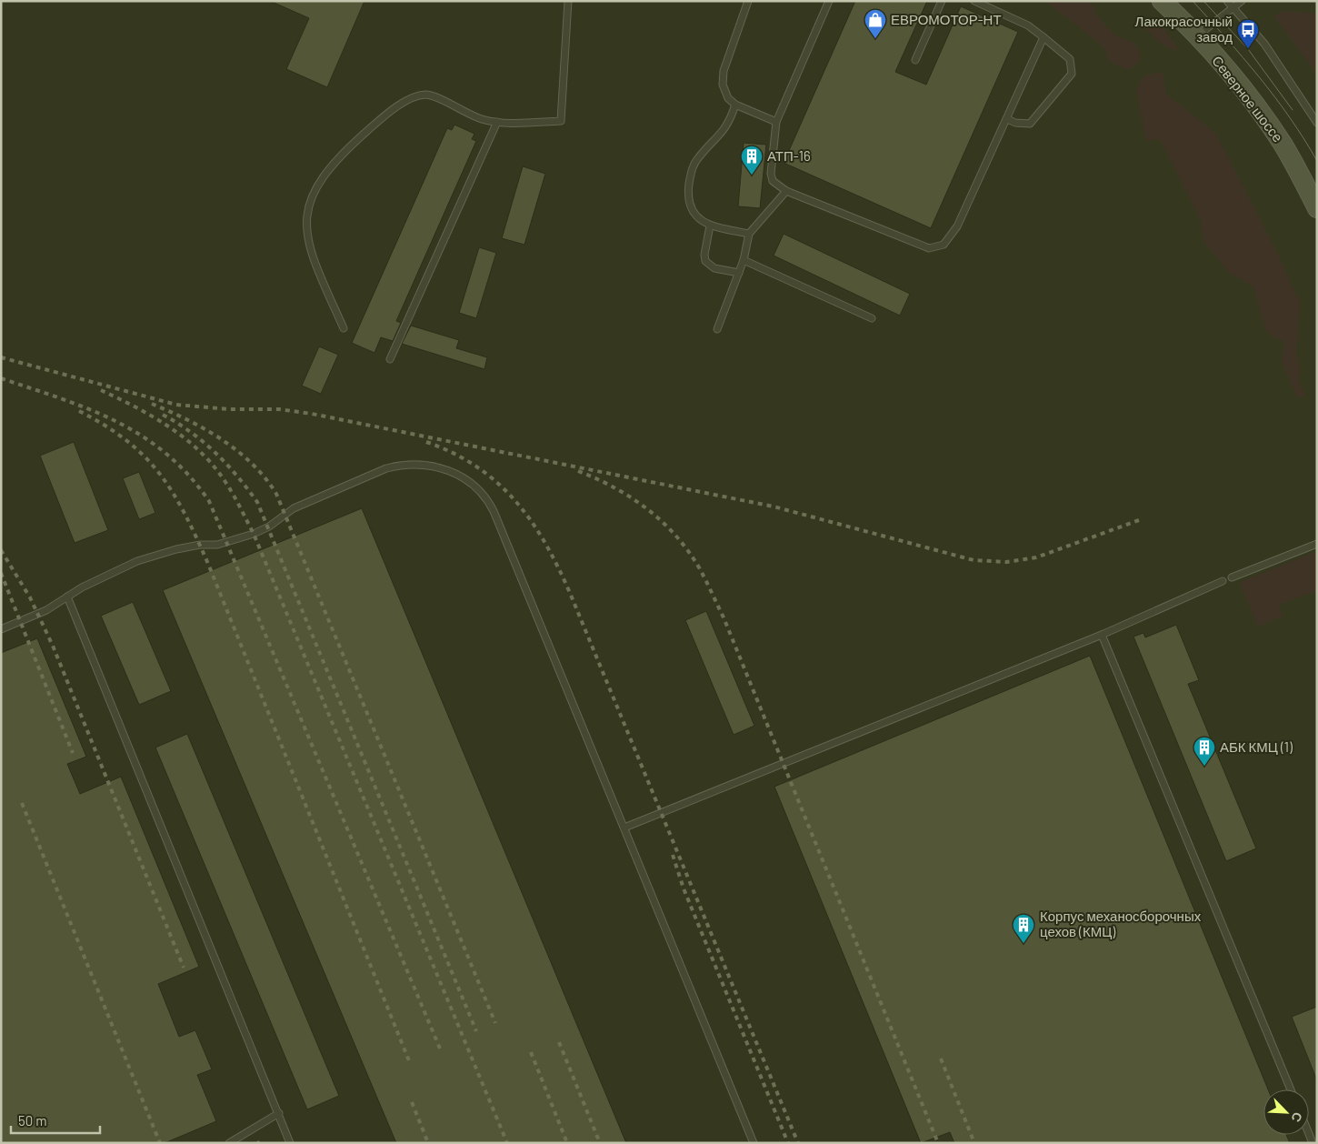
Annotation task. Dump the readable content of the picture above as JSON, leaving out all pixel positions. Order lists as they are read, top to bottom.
{
  "streets": {
    "main road": ["Северное шоссе"]
  },
  "places": {
    "shop": ["ЕВРОМОТОР-НТ"],
    "bus stop": ["Лакокрасочный завод"],
    "building": ["АТП-16", "АБК КМЦ (1)", "Корпус механосборочных цехов (КМЦ)"]
  },
  "scale_bar": "50 m",
  "north": "bottom right"
}
